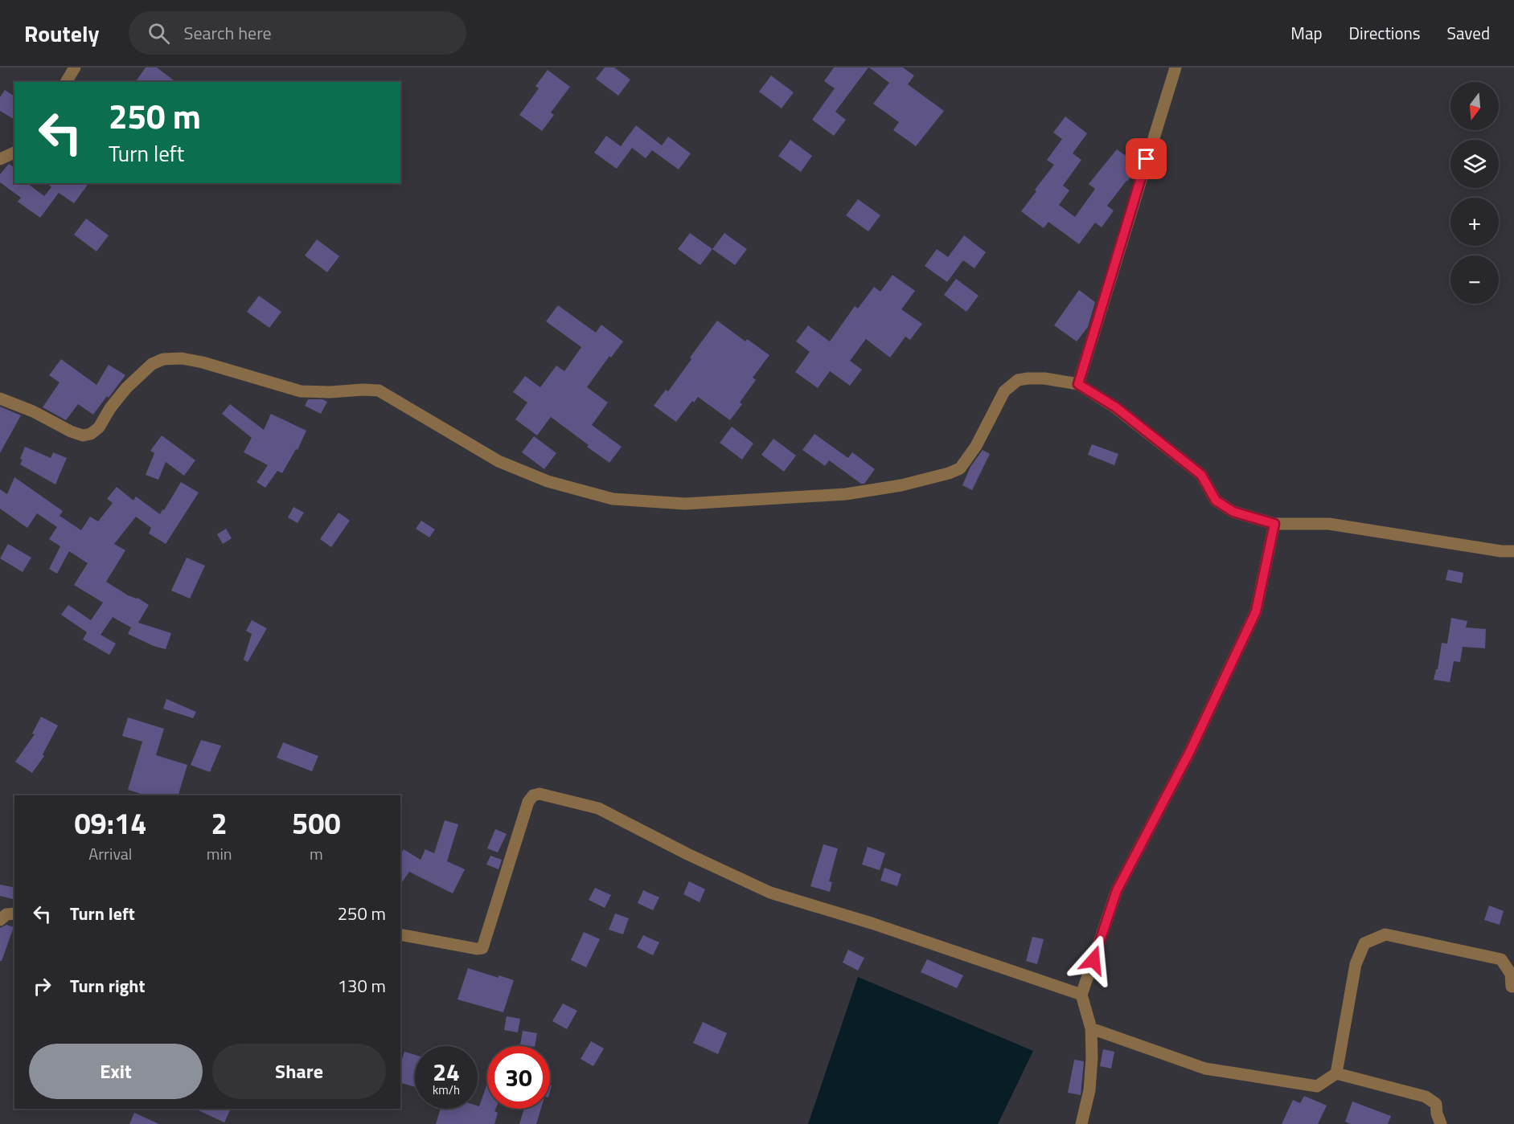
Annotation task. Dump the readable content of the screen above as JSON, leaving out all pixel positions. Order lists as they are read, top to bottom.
{
  "north": "bottom",
  "page": {
    "header": "Routely",
    "search": "Search here",
    "nav": ["Map", "Directions", "Saved"],
    "map_buttons": ["+", "−"],
    "turn": ["250 m", "Turn left"],
    "eta": [
      "09:14",
      "Arrival",
      "2",
      "min",
      "500",
      "m"
    ],
    "list": [
      {
        "name": "Turn left",
        "value": "250 m"
      },
      {
        "name": "Turn right",
        "value": "130 m"
      }
    ],
    "buttons": ["Exit", "Share"],
    "speed": "24 km/h",
    "limit": "30"
  }
}
